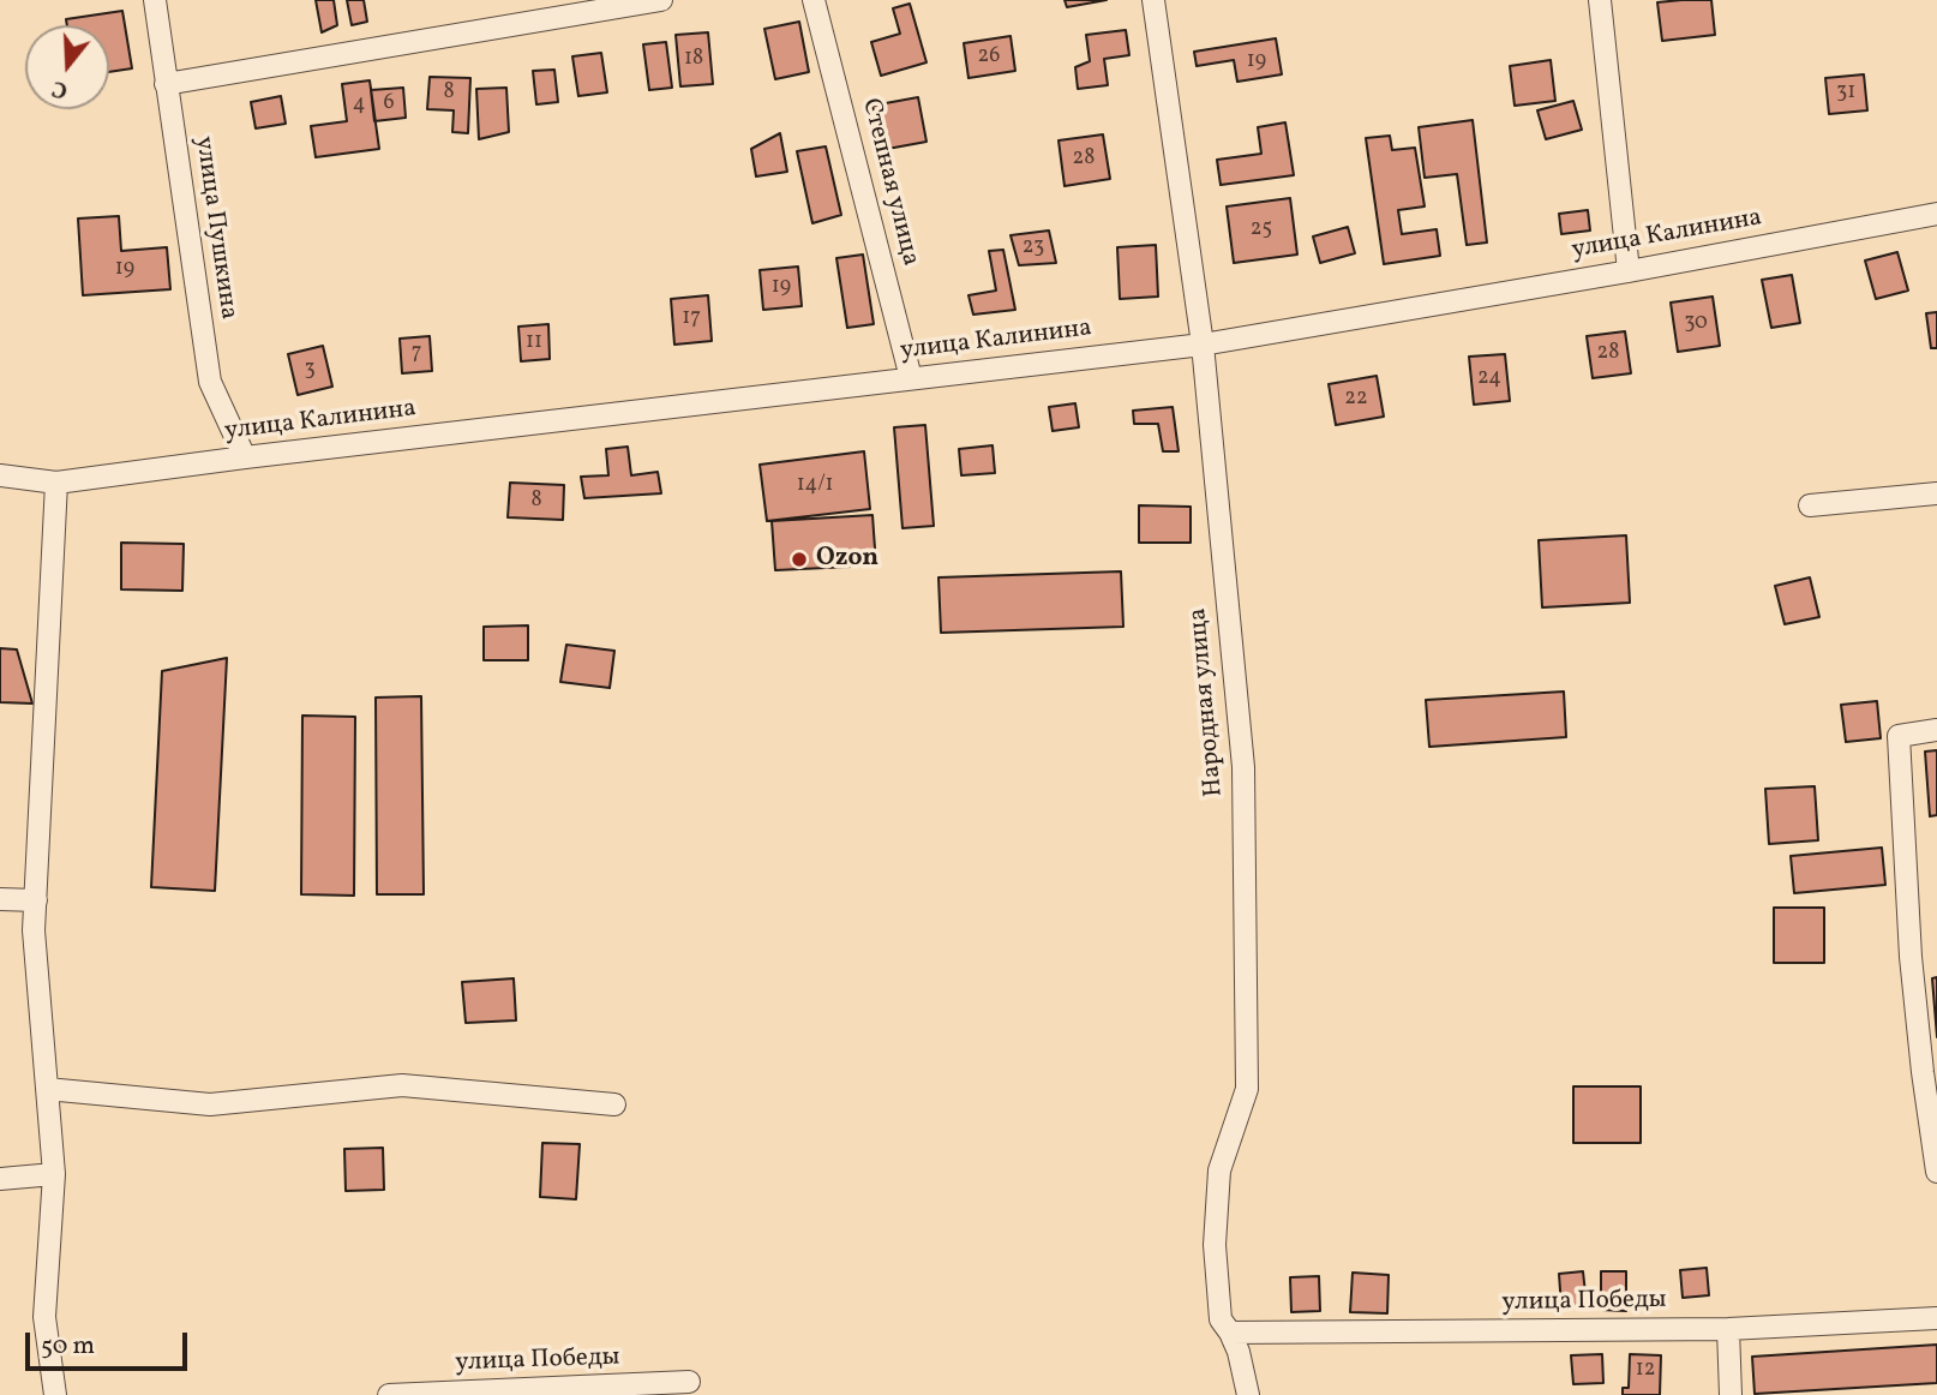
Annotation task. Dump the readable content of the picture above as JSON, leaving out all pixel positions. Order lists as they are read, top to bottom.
{
  "streets": {
    "street": [
      "Степная улица",
      "улица Пушкина",
      "улица Калинина",
      "Народная улица",
      "улица Победы"
    ]
  },
  "crossings": [
    ["Степная улица", "улица Калинина"],
    ["улица Пушкина", "улица Калинина"],
    ["улица Калинина", "Народная улица"],
    ["Народная улица", "улица Победы"]
  ],
  "places": ["Ozon"],
  "house_numbers": [
    "26",
    "18",
    "19",
    "8",
    "31",
    "6",
    "4",
    "28",
    "25",
    "23",
    "19",
    "19",
    "17",
    "30",
    "11",
    "7",
    "28",
    "3",
    "24",
    "22",
    "14/1",
    "8",
    "12"
  ],
  "scale_bar": "50 m",
  "north": "bottom"
}
